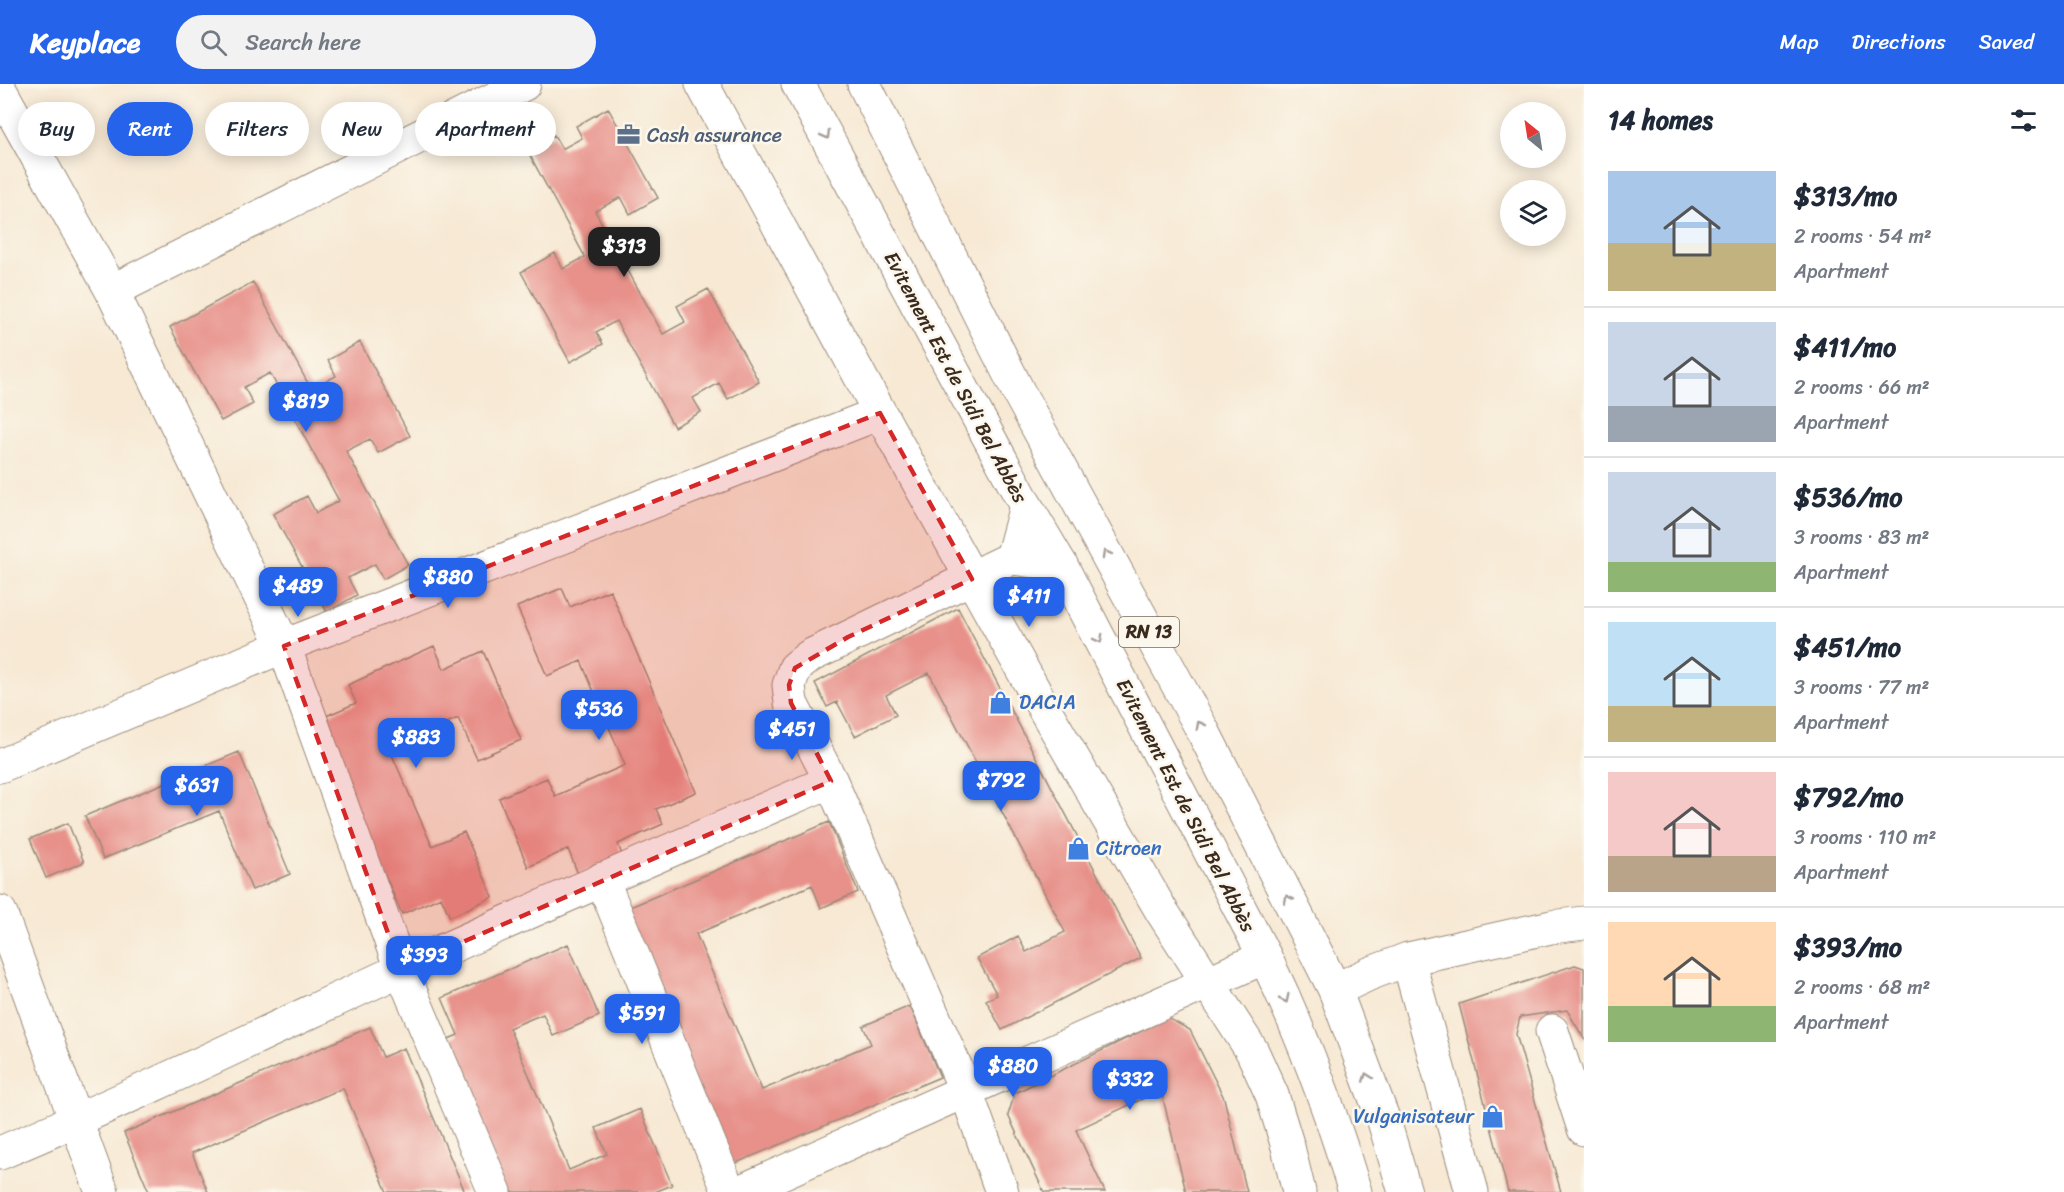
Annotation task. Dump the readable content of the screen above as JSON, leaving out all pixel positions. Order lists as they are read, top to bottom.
{
  "streets": {
    "main road": ["Evitement Est de Sidi Bel Abbès", "RN 13"]
  },
  "places": {
    "office": ["Cash assurance"],
    "shop": ["DACIA", "Citroen", "Vulganisateur"]
  },
  "north": "top left",
  "page": {
    "header": "Keyplace",
    "search": "Search here",
    "nav": ["Map", "Directions", "Saved"],
    "heading": "14 homes",
    "chip": [
      "Buy",
      "Rent",
      "Filters",
      "New",
      "Apartment"
    ],
    "list": [
      {
        "name": "$313/mo",
        "note": "2 rooms · 54 m² · Apartment"
      },
      {
        "name": "$411/mo",
        "note": "2 rooms · 66 m² · Apartment"
      },
      {
        "name": "$536/mo",
        "note": "3 rooms · 83 m² · Apartment"
      },
      {
        "name": "$451/mo",
        "note": "3 rooms · 77 m² · Apartment"
      },
      {
        "name": "$792/mo",
        "note": "3 rooms · 110 m² · Apartment"
      },
      {
        "name": "$393/mo",
        "note": "2 rooms · 68 m² · Apartment"
      }
    ],
    "price": [
      "$313",
      "$819",
      "$880",
      "$489",
      "$411",
      "$536",
      "$451",
      "$883",
      "$792",
      "$631",
      "$393",
      "$591",
      "$880",
      "$332"
    ]
  }
}
